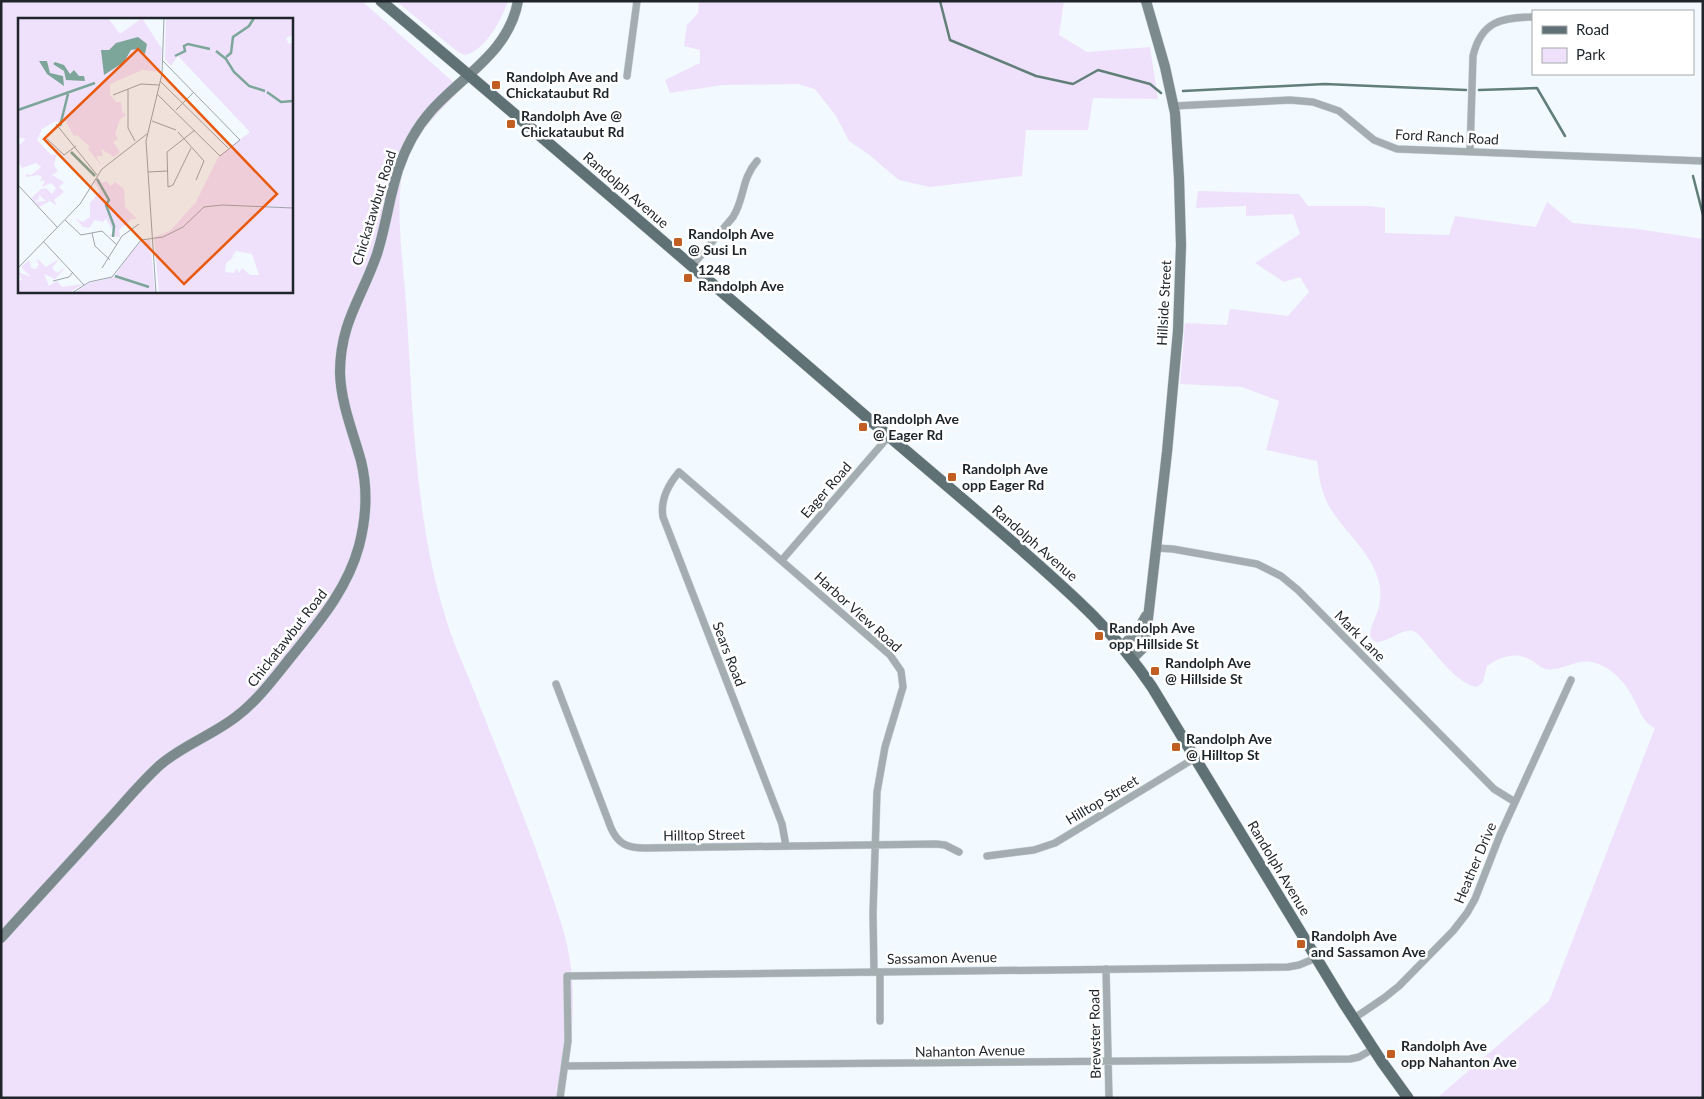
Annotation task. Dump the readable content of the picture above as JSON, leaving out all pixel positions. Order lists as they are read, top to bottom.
{
  "streets": {
    "main road": ["Randolph Avenue", "Chickatawbut Road", "Hillside Street"],
    "street": [
      "Ford Ranch Road",
      "Eager Road",
      "Harbor View Road",
      "Mark Lane",
      "Sears Road",
      "Hilltop Street",
      "Heather Drive",
      "Sassamon Avenue",
      "Brewster Road",
      "Nahanton Avenue"
    ]
  },
  "crossings": [
    ["Ford Ranch Road", "Hillside Street"],
    ["Randolph Avenue", "Chickatawbut Road"],
    ["Randolph Avenue", "Hillside Street"],
    ["Randolph Avenue", "Eager Road"],
    ["Randolph Avenue", "Hilltop Street"],
    ["Randolph Avenue", "Heather Drive"],
    ["Randolph Avenue", "Sassamon Avenue"],
    ["Randolph Avenue", "Nahanton Avenue"],
    ["Hillside Street", "Mark Lane"],
    ["Eager Road", "Harbor View Road"],
    ["Harbor View Road", "Sears Road"],
    ["Harbor View Road", "Hilltop Street"],
    ["Harbor View Road", "Sassamon Avenue"],
    ["Mark Lane", "Heather Drive"],
    ["Sears Road", "Hilltop Street"],
    ["Sassamon Avenue", "Brewster Road"],
    ["Sassamon Avenue", "Nahanton Avenue"],
    ["Brewster Road", "Nahanton Avenue"]
  ],
  "places": {
    "transit": [
      "Randolph Ave and Chickataubut Rd",
      "Randolph Ave @ Chickataubut Rd",
      "Randolph Ave @ Susi Ln",
      "1248 Randolph Ave",
      "Randolph Ave @ Eager Rd",
      "Randolph Ave opp Eager Rd",
      "Randolph Ave opp Hillside St",
      "Randolph Ave @ Hillside St",
      "Randolph Ave @ Hilltop St",
      "Randolph Ave and Sassamon Ave",
      "Randolph Ave opp Nahanton Ave"
    ]
  },
  "legend": ["Road", "Park"]
}
